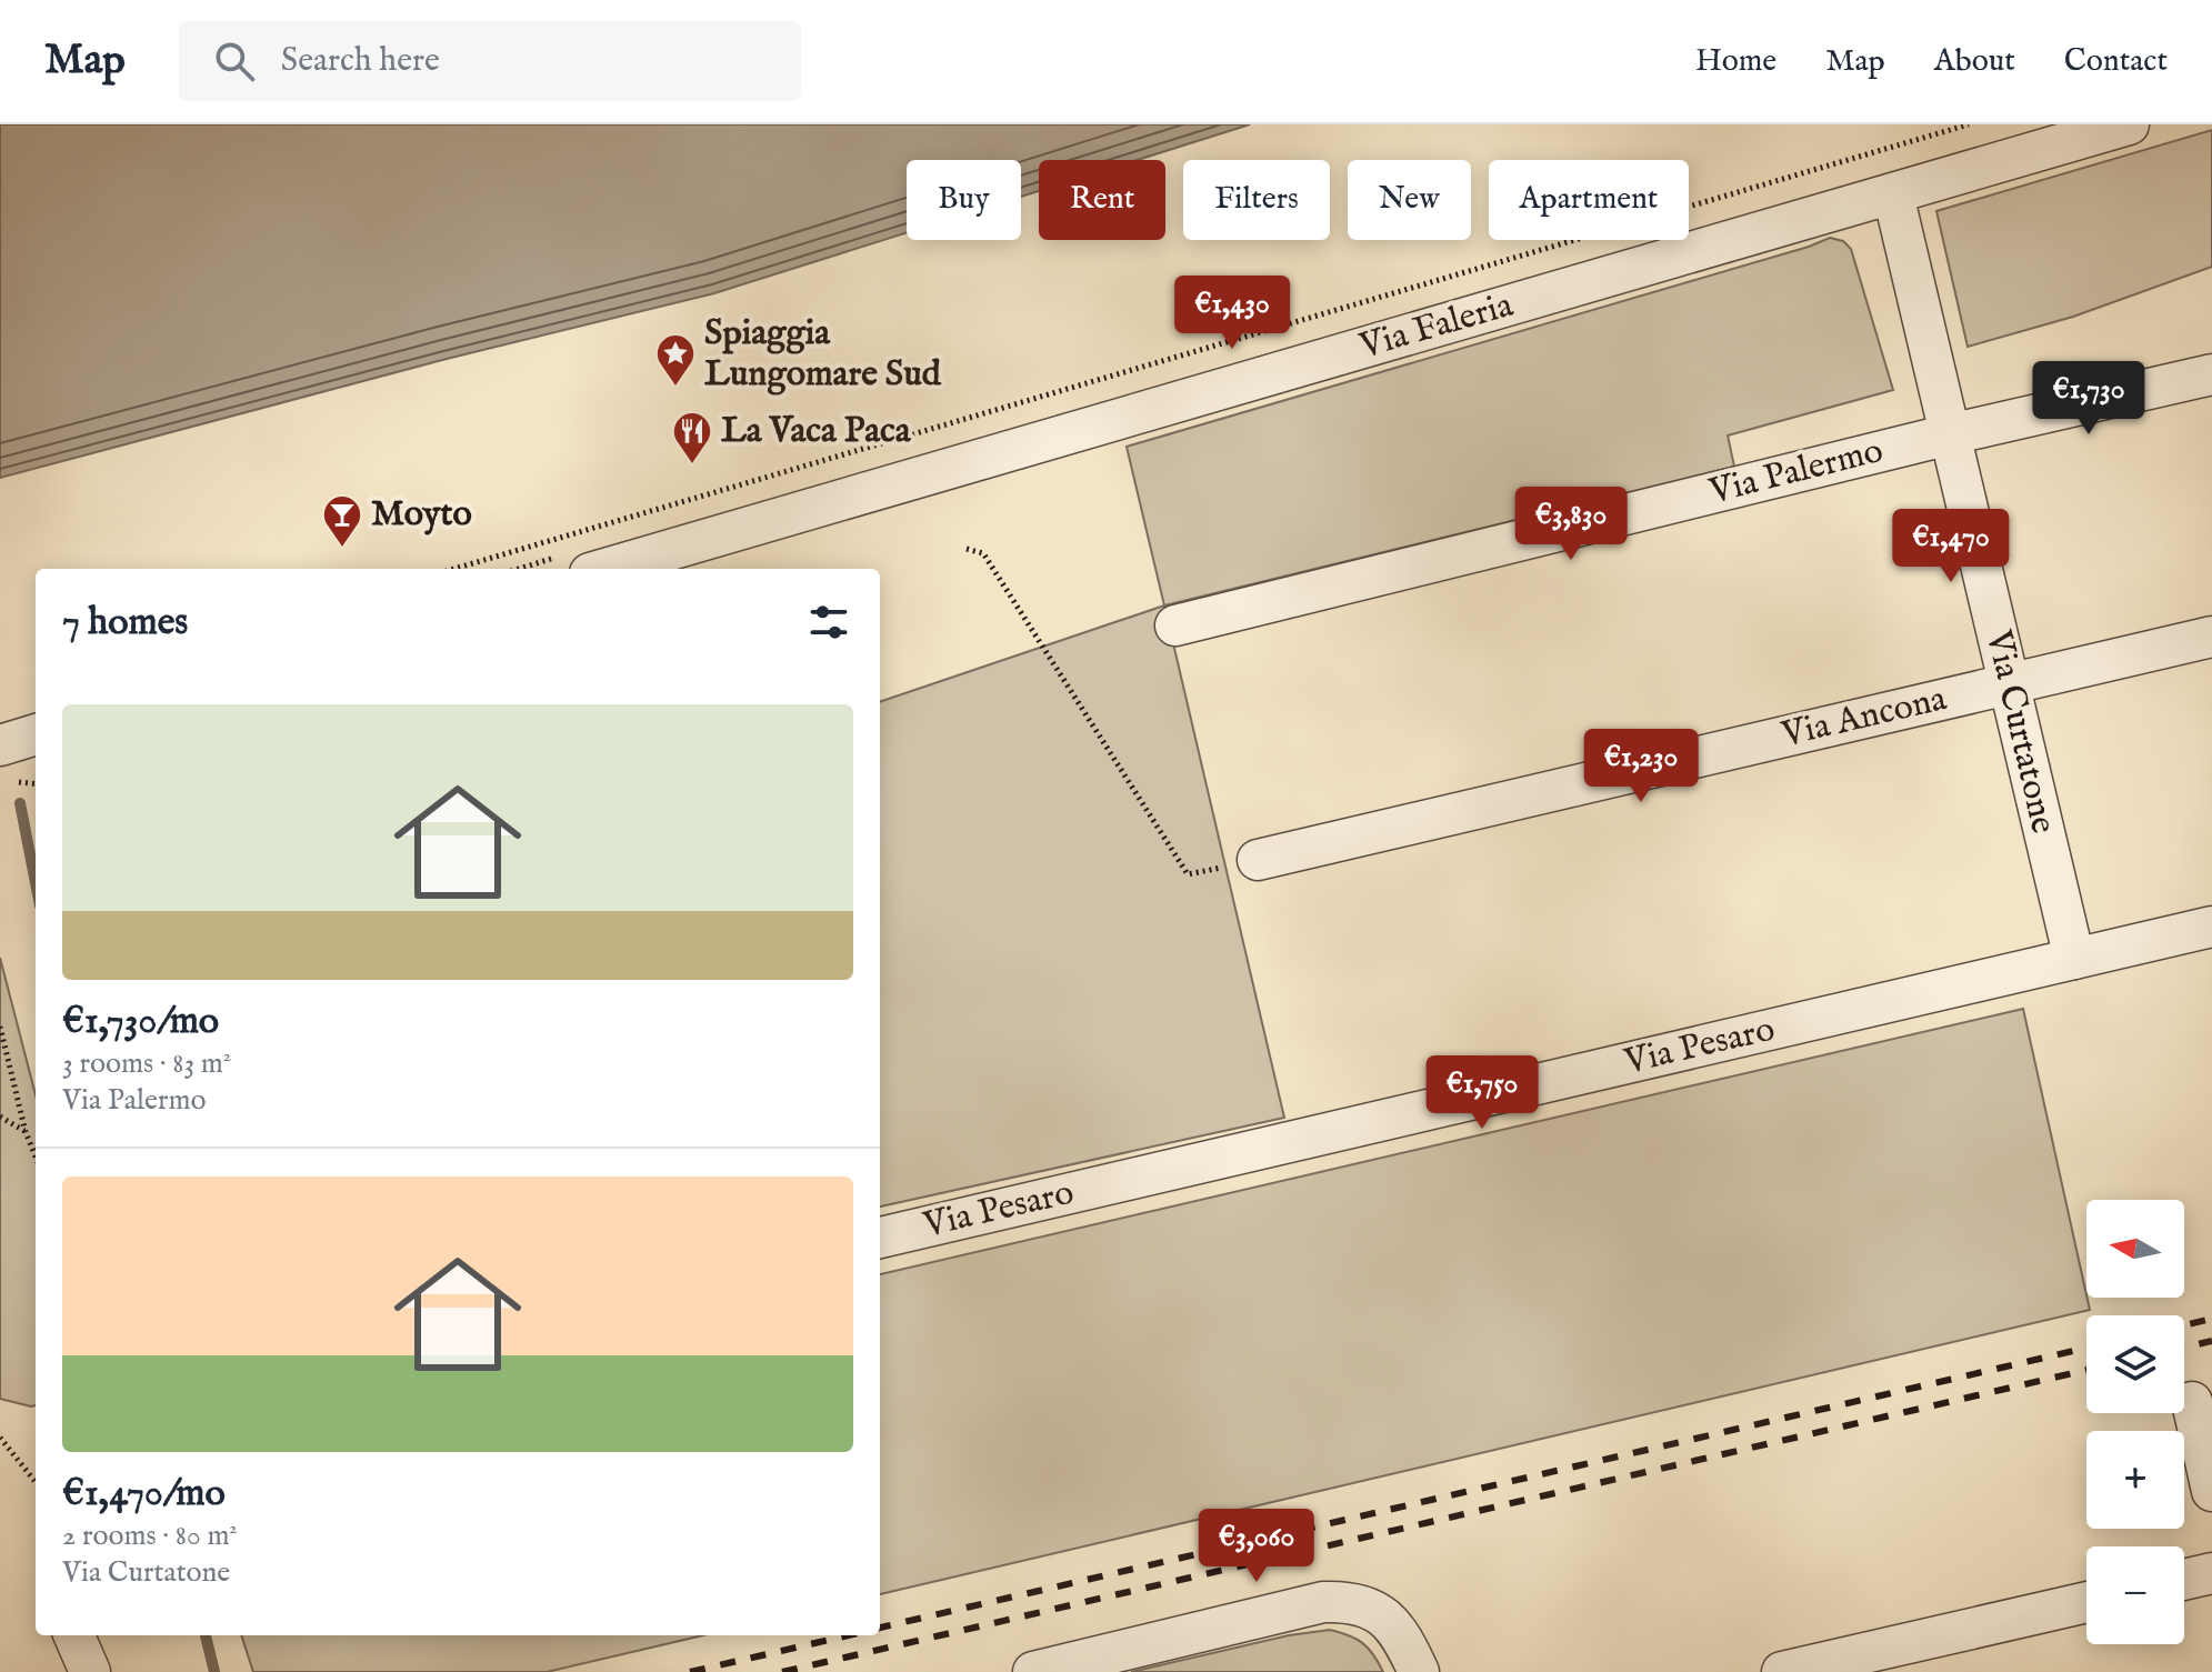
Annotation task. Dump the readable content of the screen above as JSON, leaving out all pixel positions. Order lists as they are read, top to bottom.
{
  "streets": {
    "street": [
      "Via Faleria",
      "Via Palermo",
      "Via Ancona",
      "Via Curtatone",
      "Via Pesaro"
    ]
  },
  "crossings": [
    ["Via Faleria", "Via Curtatone"],
    ["Via Palermo", "Via Curtatone"],
    ["Via Ancona", "Via Curtatone"],
    ["Via Curtatone", "Via Pesaro"]
  ],
  "places": {
    "place": ["Spiaggia Lungomare Sud"],
    "restaurant": ["La Vaca Paca"],
    "bar": ["Moyto"]
  },
  "north": "left",
  "page": {
    "header": "Map",
    "search": "Search here",
    "nav": [
      "Home",
      "Map",
      "About",
      "Contact"
    ],
    "chip": [
      "Buy",
      "Rent",
      "Filters",
      "New",
      "Apartment"
    ],
    "price": [
      "€1,430",
      "€1,730",
      "€3,830",
      "€1,470",
      "€1,230",
      "€1,750",
      "€3,060"
    ],
    "heading": "7 homes",
    "list": [
      {
        "name": "€1,730/mo",
        "note": "3 rooms · 83 m² · Via Palermo"
      },
      {
        "name": "€1,470/mo",
        "note": "2 rooms · 80 m² · Via Curtatone"
      }
    ],
    "map_buttons": ["+", "−"]
  }
}
